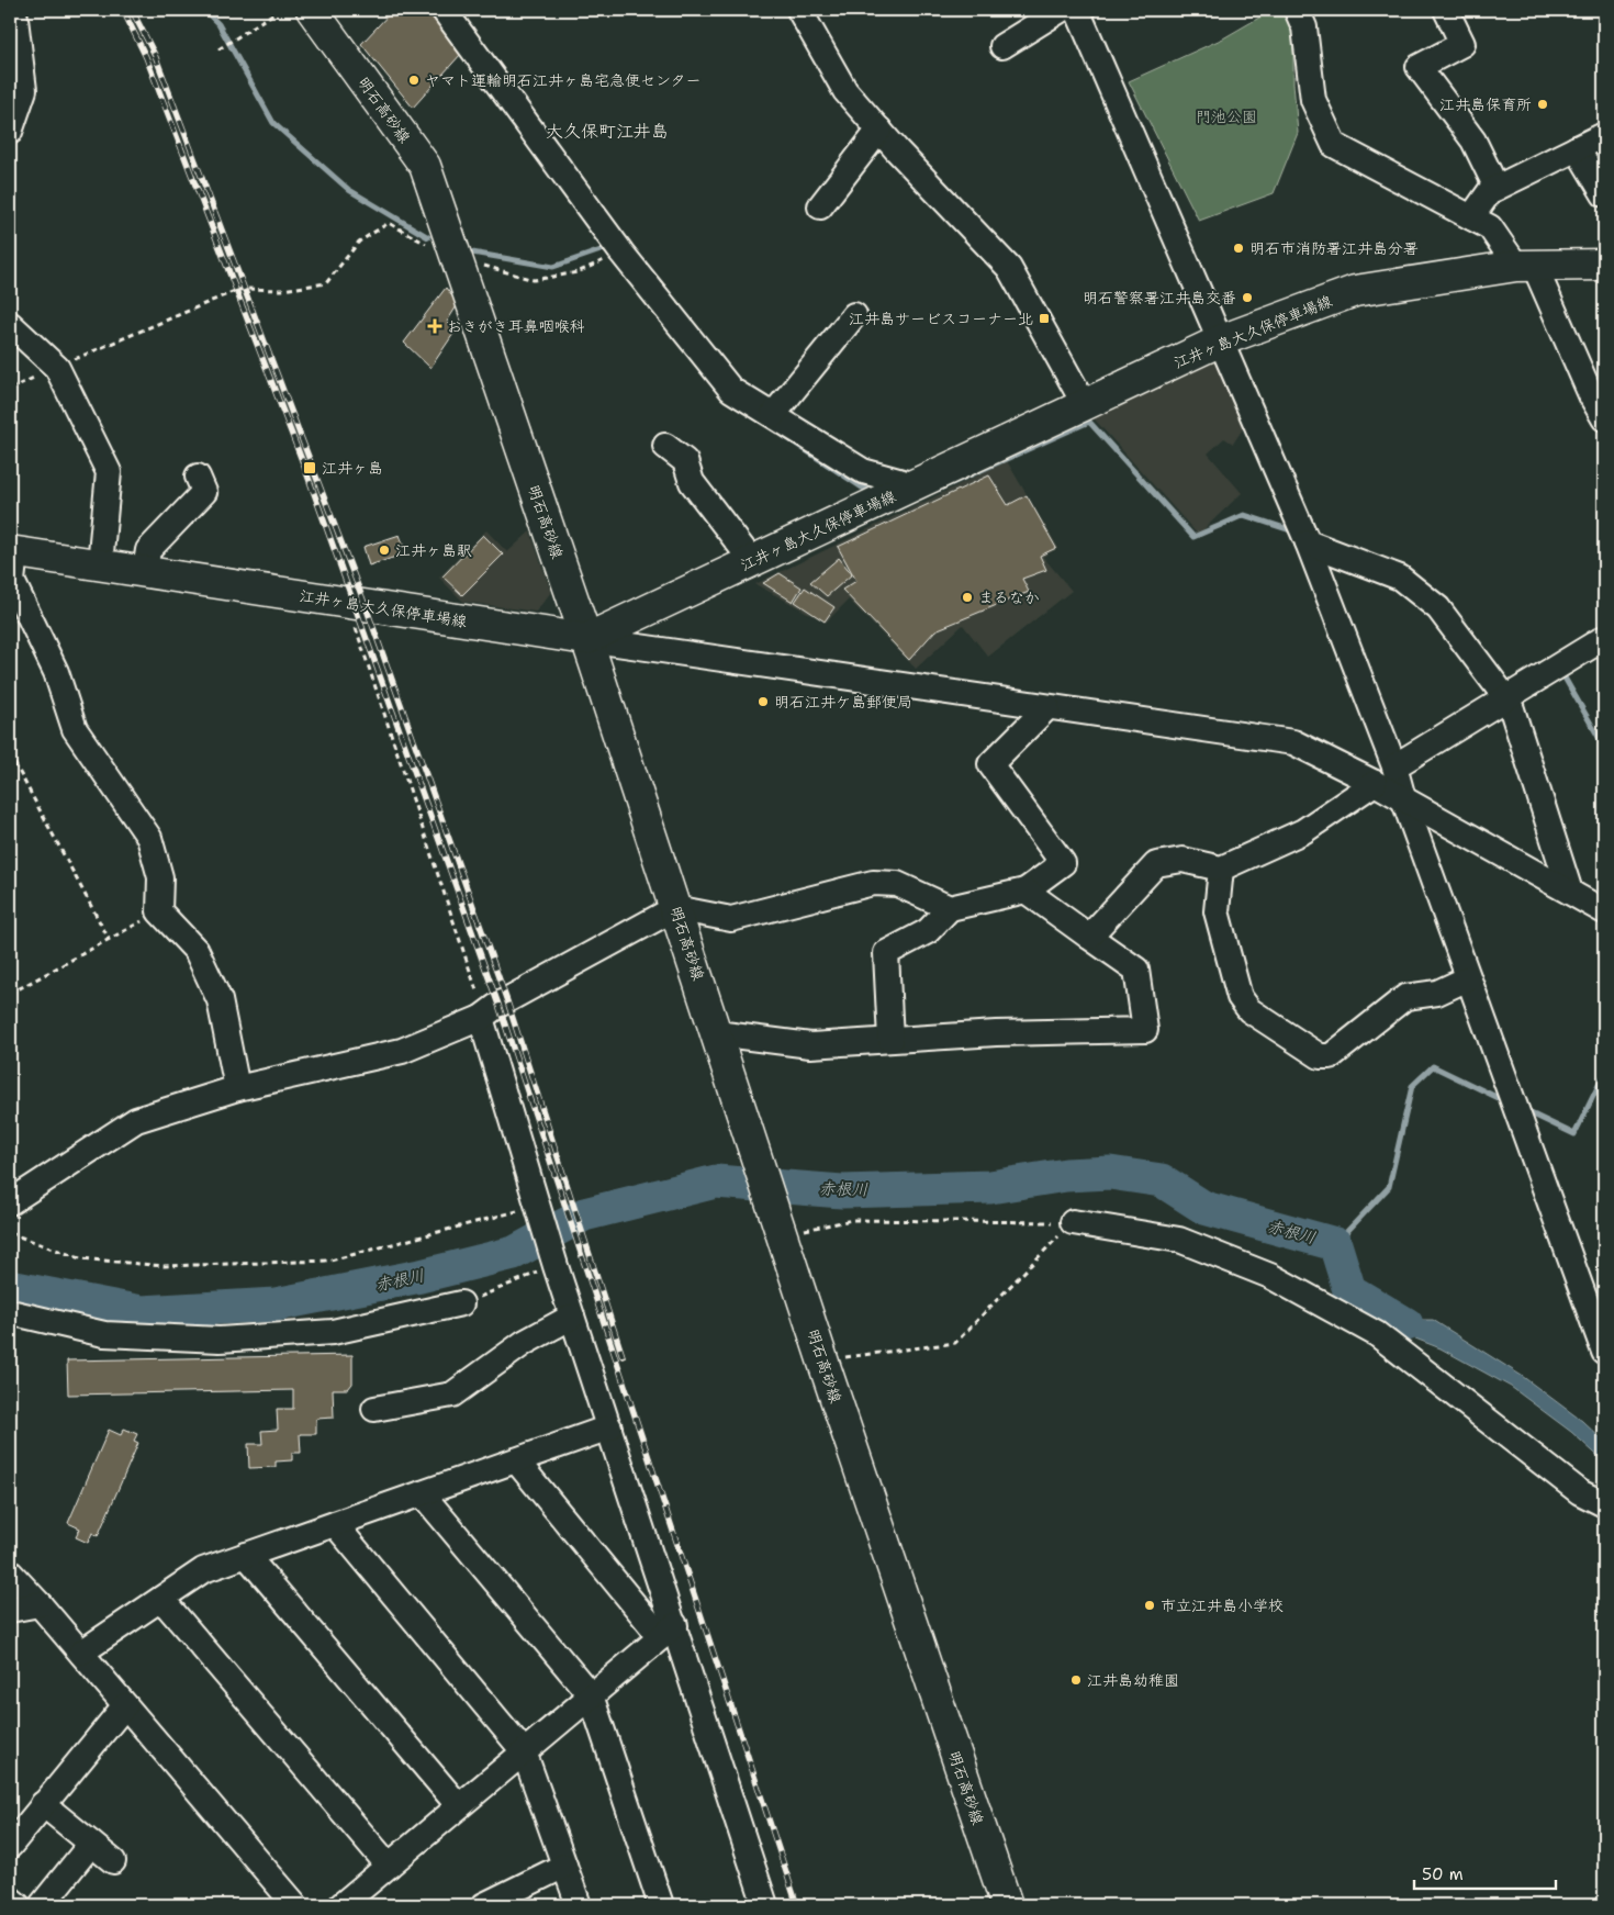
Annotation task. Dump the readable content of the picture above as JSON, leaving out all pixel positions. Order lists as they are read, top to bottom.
{
  "streets": {
    "main road": ["明石高砂線", "江井ヶ島大久保停車場線"]
  },
  "crossings": [
    ["明石高砂線", "江井ヶ島大久保停車場線"]
  ],
  "districts": ["大久保町江井島"],
  "water": ["赤根川"],
  "parks": ["門池公園"],
  "places": {
    "other": [
      "ヤマト運輸明石江井ヶ島宅急便センター",
      "江井島保育所",
      "明石市消防署江井島分署",
      "明石警察署江井島交番",
      "江井ヶ島駅",
      "まるなか",
      "明石江井ケ島郵便局",
      "市立江井島小学校",
      "江井島幼稚園"
    ],
    "transit": ["江井島サービスコーナー北", "江井ヶ島"],
    "health": ["おきがき耳鼻咽喉科"]
  },
  "scale_bar": "50 m"
}
